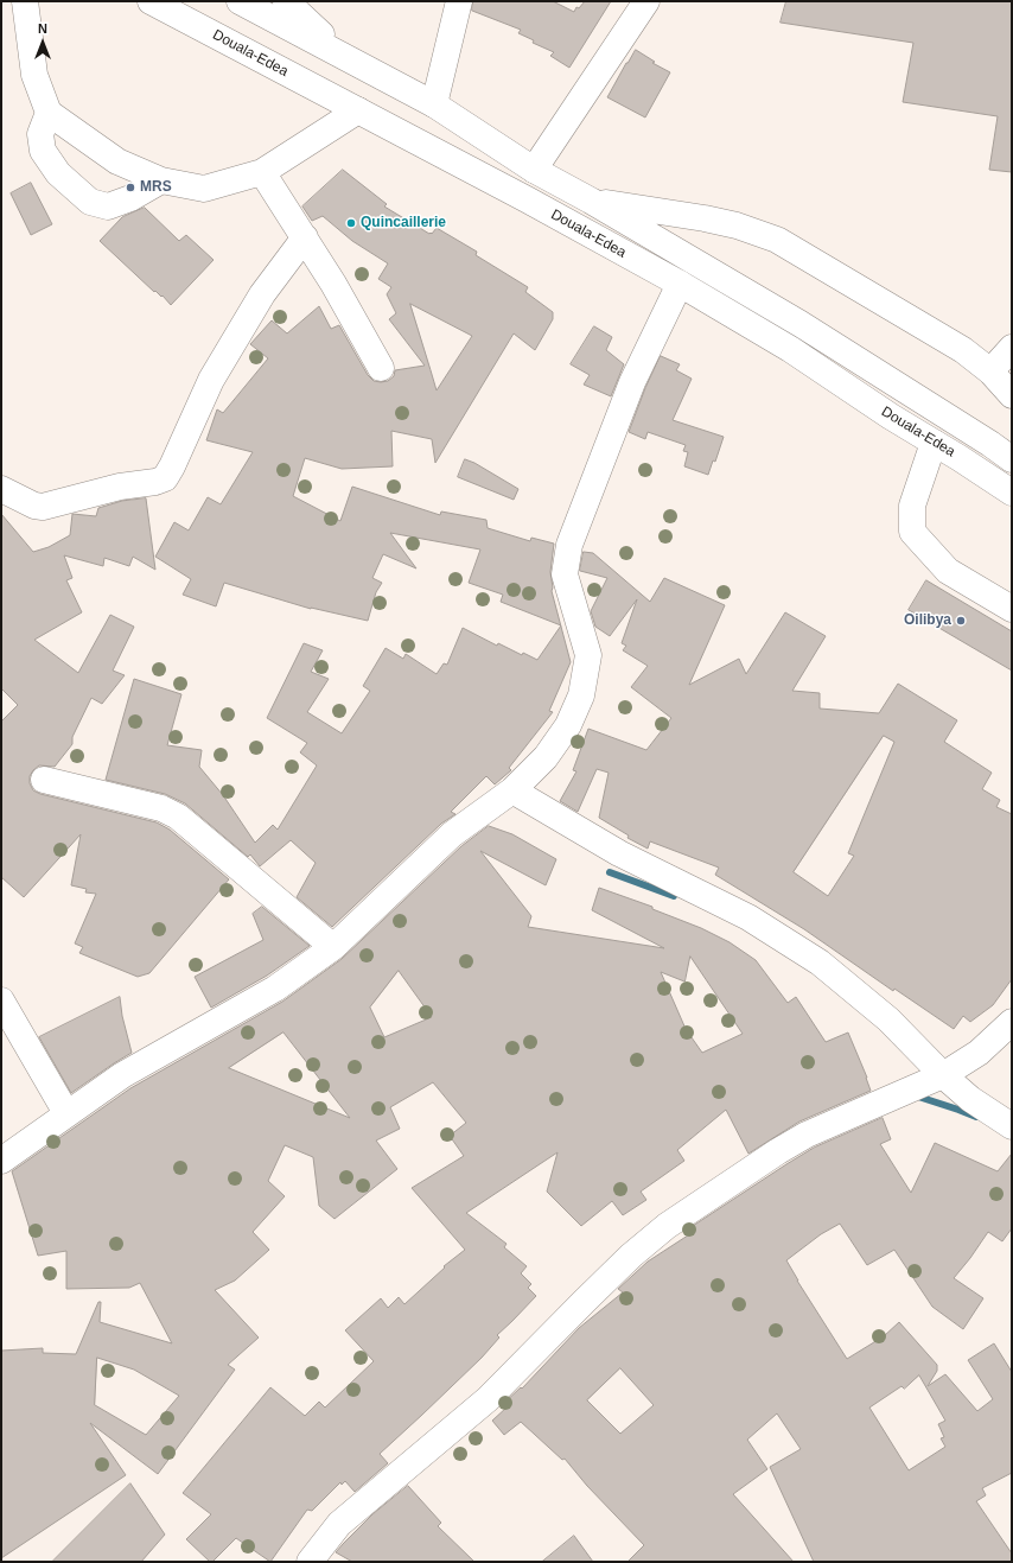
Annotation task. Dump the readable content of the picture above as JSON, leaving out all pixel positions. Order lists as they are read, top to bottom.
{
  "streets": {
    "main road": ["Douala-Edea"]
  },
  "places": ["MRS", "Quincaillerie", "Oilibya"],
  "north": "top"
}
